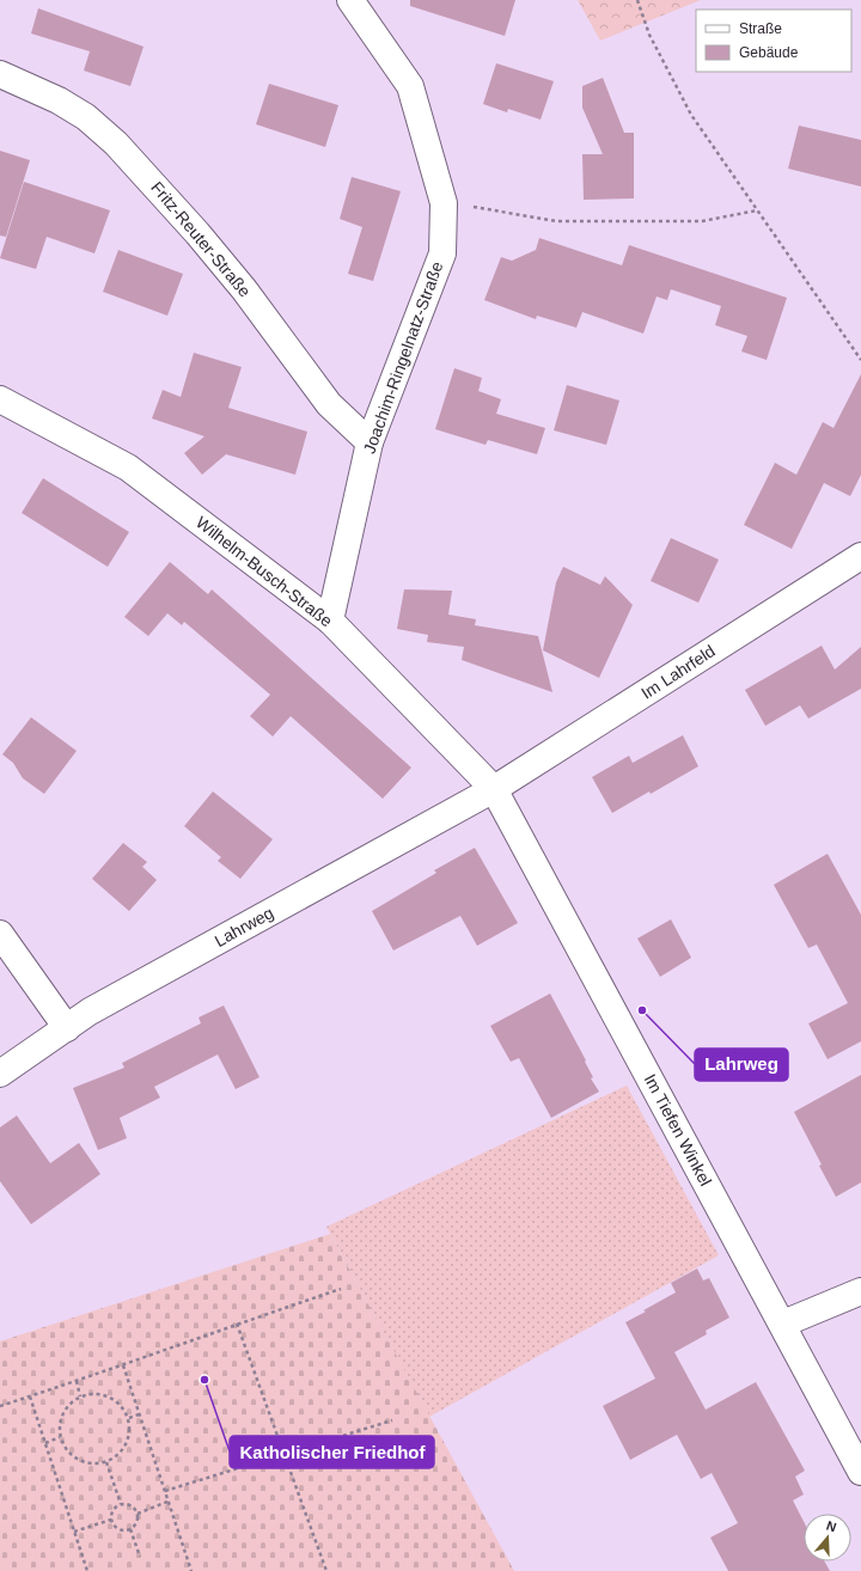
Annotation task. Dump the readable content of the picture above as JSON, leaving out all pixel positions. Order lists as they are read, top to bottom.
{
  "streets": {
    "street": [
      "Fritz-Reuter-Straße",
      "Joachim-Ringelnatz-Straße",
      "Wilhelm-Busch-Straße",
      "Im Lahrfeld",
      "Lahrweg",
      "Im Tiefen Winkel"
    ]
  },
  "crossings": [
    ["Fritz-Reuter-Straße", "Joachim-Ringelnatz-Straße"],
    ["Joachim-Ringelnatz-Straße", "Wilhelm-Busch-Straße"],
    ["Wilhelm-Busch-Straße", "Im Lahrfeld"],
    ["Wilhelm-Busch-Straße", "Lahrweg"],
    ["Wilhelm-Busch-Straße", "Im Tiefen Winkel"],
    ["Im Lahrfeld", "Lahrweg"],
    ["Im Lahrfeld", "Im Tiefen Winkel"],
    ["Lahrweg", "Im Tiefen Winkel"]
  ],
  "places": ["Lahrweg", "Katholischer Friedhof"],
  "legend": ["Straße", "Gebäude"],
  "north": "top"
}
